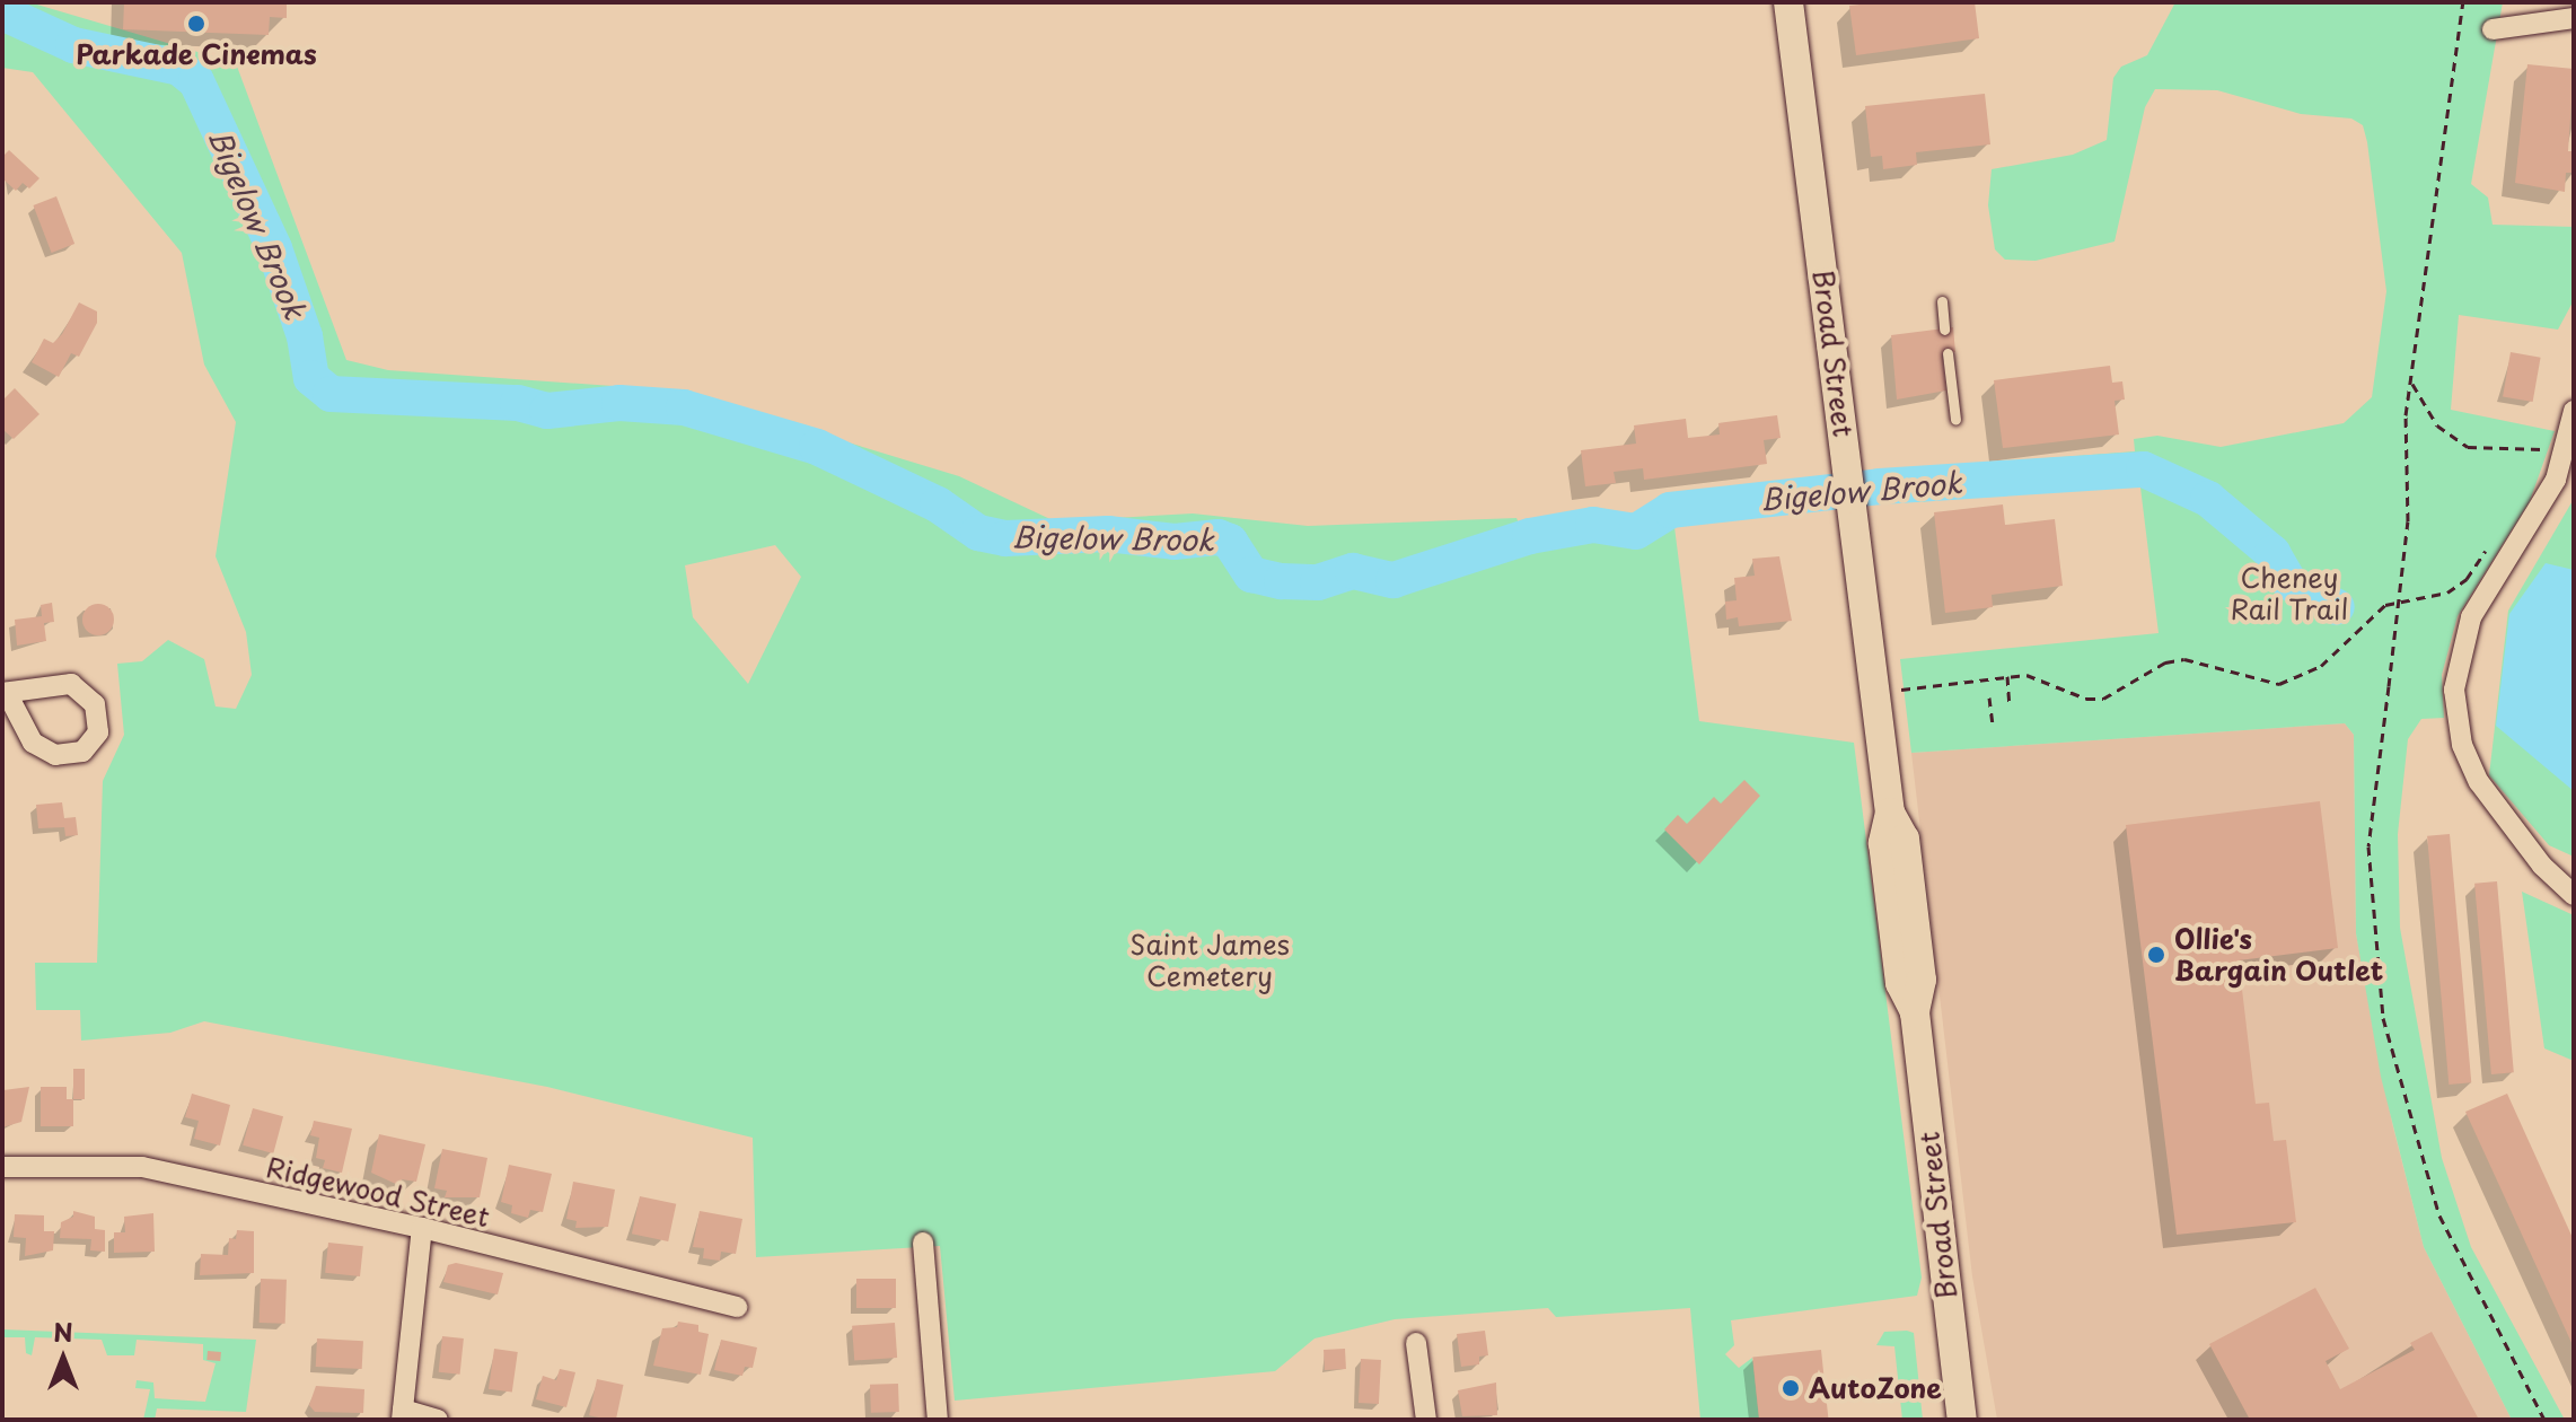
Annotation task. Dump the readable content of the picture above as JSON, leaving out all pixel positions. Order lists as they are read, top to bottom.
{
  "streets": {
    "main road": ["Broad Street"],
    "street": ["Ridgewood Street"]
  },
  "water": ["Bigelow Brook"],
  "parks": ["Cheney Rail Trail", "Saint James Cemetery"],
  "places": ["Parkade Cinemas", "Ollie's Bargain Outlet", "AutoZone"],
  "north": "top"
}
